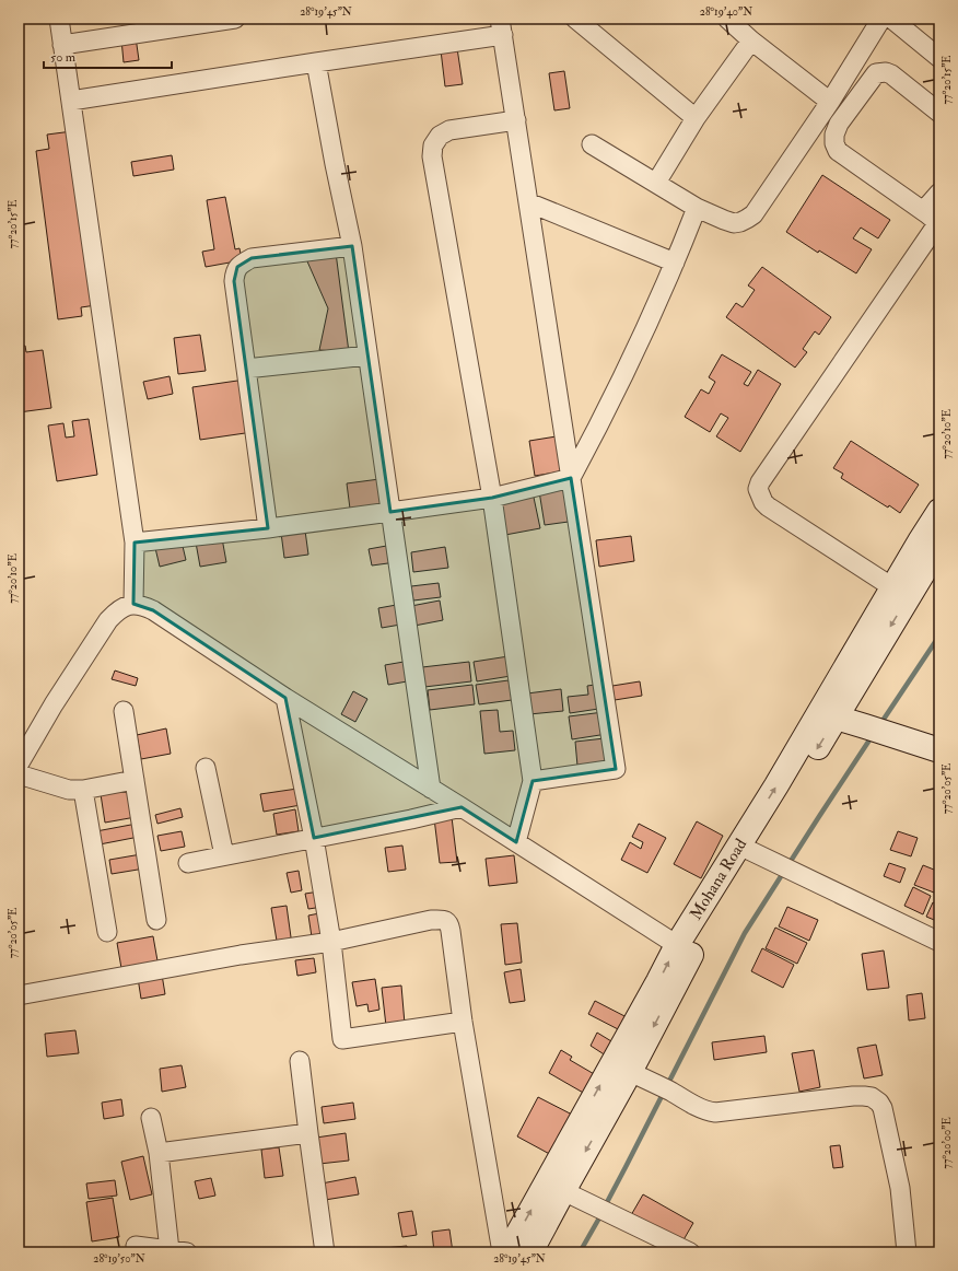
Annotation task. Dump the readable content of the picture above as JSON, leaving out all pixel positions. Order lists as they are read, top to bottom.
{
  "streets": {
    "street": ["Mohana Road"]
  },
  "scale_bar": "50 m",
  "coordinates": [
    "28°19'45\"N",
    "28°19'40\"N",
    "77°20'15\"E",
    "77°20'10\"E",
    "77°20'05\"E",
    "77°20'00\"E",
    "28°19'50\"N"
  ]
}
